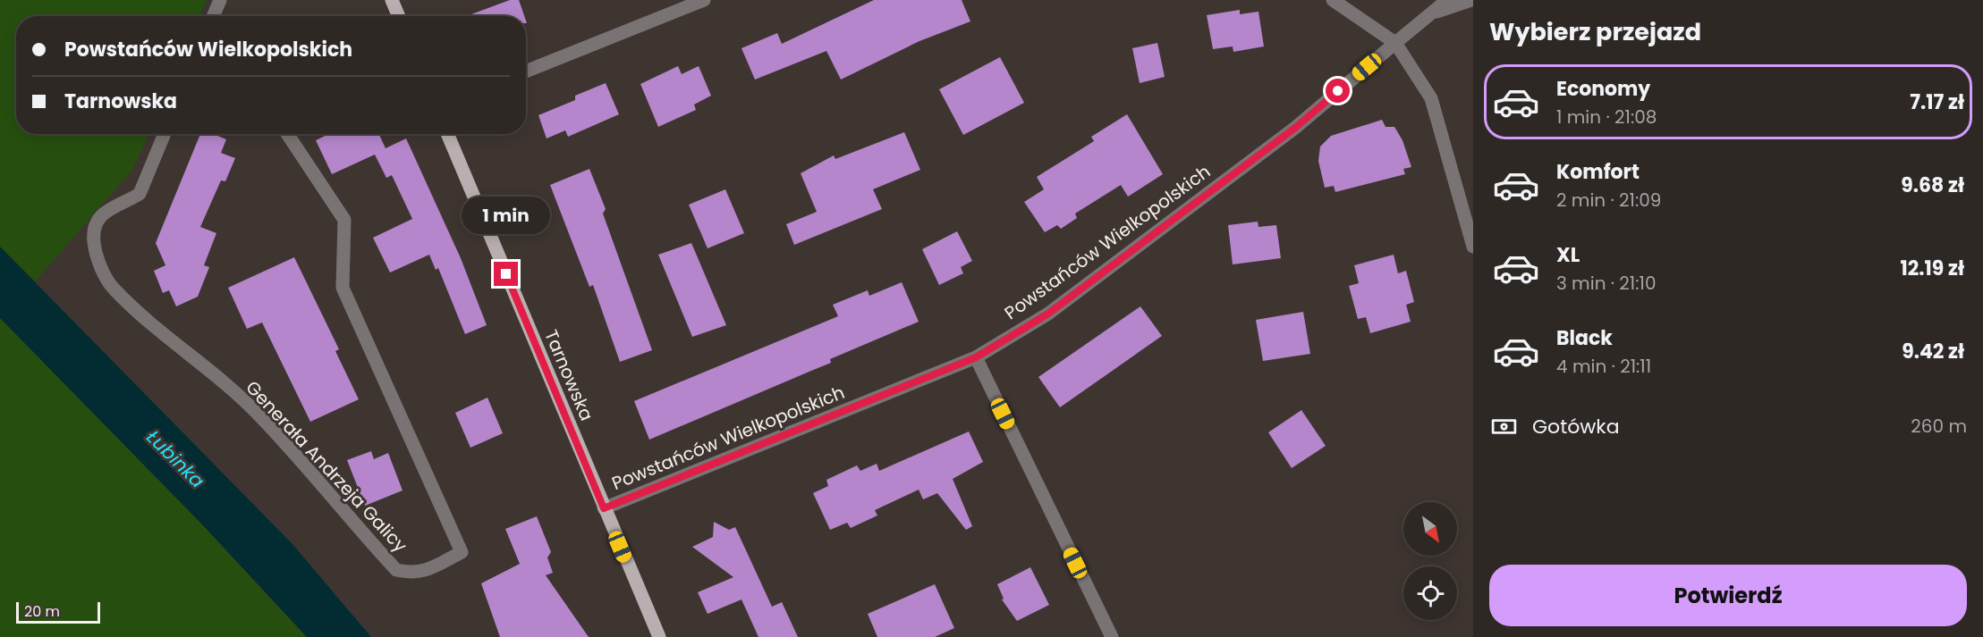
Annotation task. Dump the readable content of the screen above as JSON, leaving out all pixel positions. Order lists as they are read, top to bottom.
{
  "streets": {
    "main road": ["Tarnowska"],
    "street": ["Powstańców Wielkopolskich", "Generała Andrzeja Galicy"]
  },
  "crossings": [
    ["Powstańców Wielkopolskich", "Tarnowska"]
  ],
  "water": ["Łubinka"],
  "scale_bar": "20 m",
  "north": "bottom right",
  "page": {
    "heading": "Wybierz przejazd",
    "banner": ["Powstańców Wielkopolskich", "Tarnowska"],
    "list": [
      {
        "name": "Economy",
        "note": "1 min · 21:08",
        "value": "7.17 zł"
      },
      {
        "name": "Komfort",
        "note": "2 min · 21:09",
        "value": "9.68 zł"
      },
      {
        "name": "XL",
        "note": "3 min · 21:10",
        "value": "12.19 zł"
      },
      {
        "name": "Black",
        "note": "4 min · 21:11",
        "value": "9.42 zł"
      }
    ],
    "bubble": "1 min",
    "pay": ["Gotówka", "260 m"],
    "buttons": "Potwierdź",
    "scale": "20 m"
  }
}
